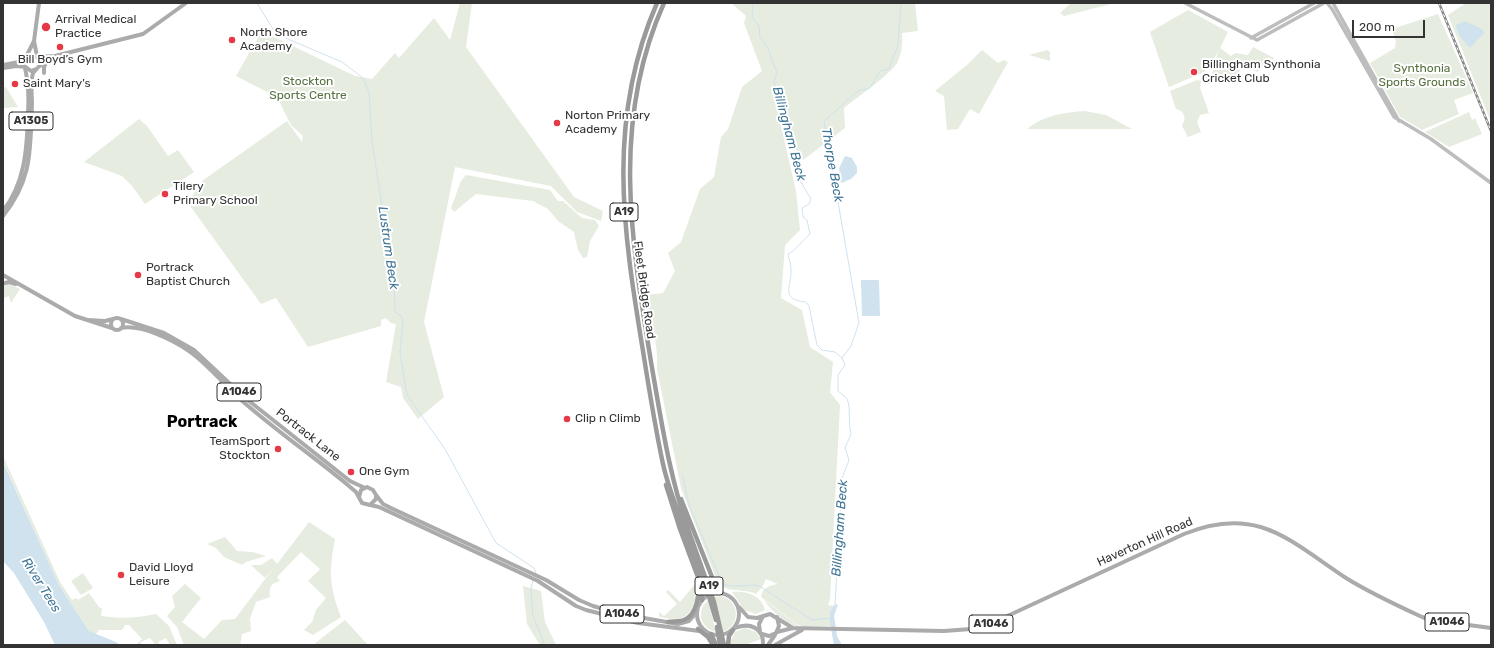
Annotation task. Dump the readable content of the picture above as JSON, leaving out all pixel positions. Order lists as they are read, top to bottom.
{
  "streets": {
    "highway": ["A19", "Fleet Bridge Road", "A1046"],
    "main road": ["A1305", "Portrack Lane", "Haverton Hill Road"]
  },
  "crossings": [
    ["A19", "Fleet Bridge Road"],
    ["A19", "A1046"],
    ["A1046", "Portrack Lane"],
    ["A1046", "Haverton Hill Road"]
  ],
  "districts": ["Portrack"],
  "water": [
    "Billingham Beck",
    "Thorpe Beck",
    "Lustrum Beck",
    "River Tees"
  ],
  "parks": ["Synthonia Sports Grounds", "Stockton Sports Centre"],
  "places": [
    "Arrival Medical Practice",
    "North Shore Academy",
    "Bill Boyd’s Gym",
    "Billingham Synthonia Cricket Club",
    "Saint Mary's",
    "Norton Primary Academy",
    "Tilery Primary School",
    "Portrack Baptist Church",
    "Clip n Climb",
    "TeamSport Stockton",
    "One Gym",
    "David Lloyd Leisure"
  ],
  "scale_bar": "200 m"
}
